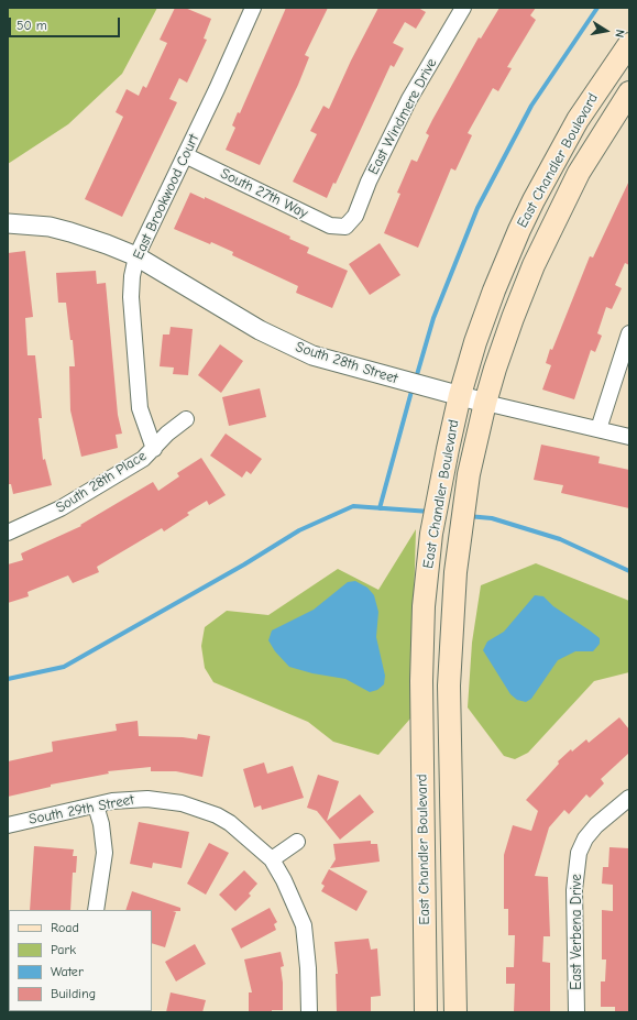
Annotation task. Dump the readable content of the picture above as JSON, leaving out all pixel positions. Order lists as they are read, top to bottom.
{
  "streets": {
    "main road": ["East Chandler Boulevard"],
    "street": [
      "East Windmere Drive",
      "South 27th Way",
      "East Brookwood Court",
      "South 28th Street",
      "South 28th Place",
      "South 29th Street",
      "East Verbena Drive"
    ]
  },
  "crossings": [
    ["East Windmere Drive", "South 27th Way"],
    ["East Chandler Boulevard", "South 28th Street"],
    ["South 27th Way", "East Brookwood Court"],
    ["East Brookwood Court", "South 28th Street"],
    ["East Brookwood Court", "South 28th Place"]
  ],
  "legend": [
    "Road",
    "Park",
    "Water",
    "Building"
  ],
  "scale_bar": "50 m",
  "north": "right"
}
